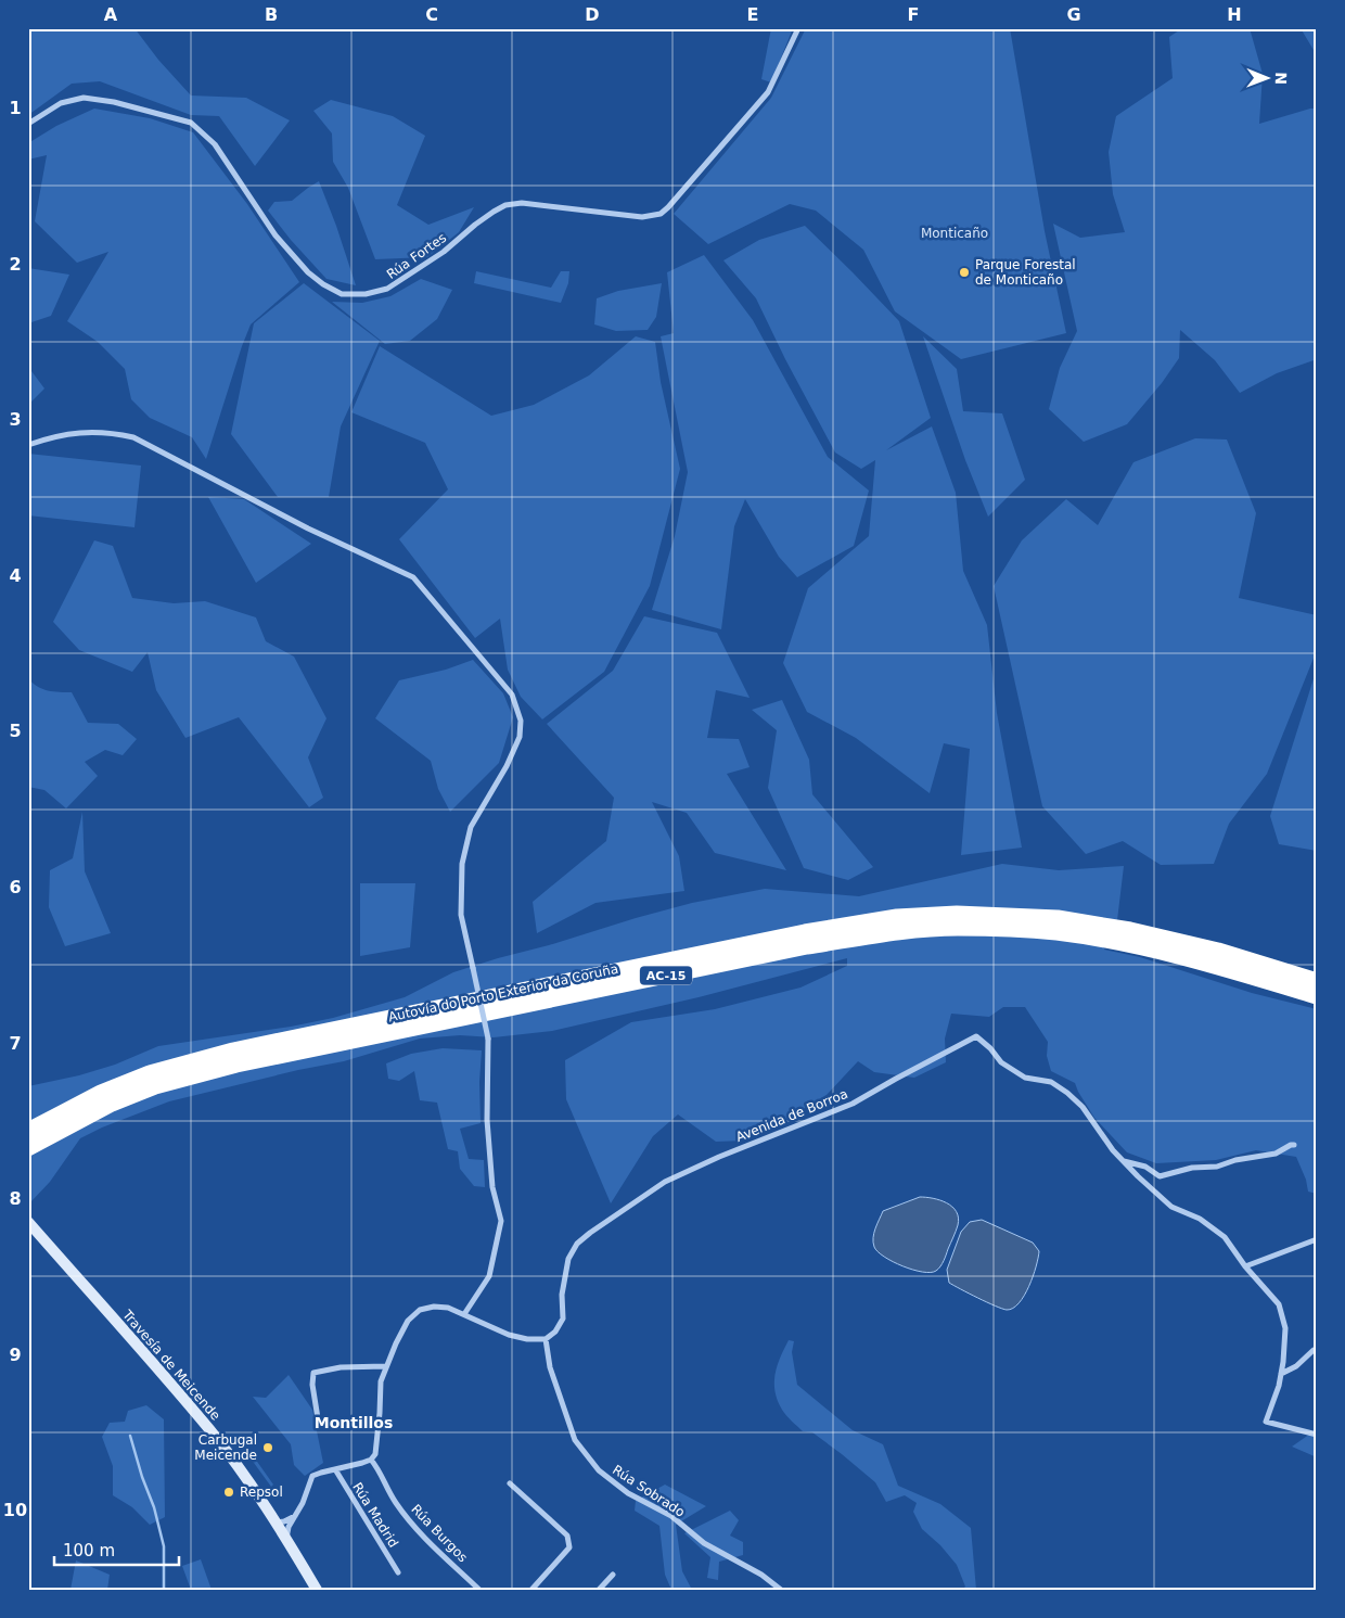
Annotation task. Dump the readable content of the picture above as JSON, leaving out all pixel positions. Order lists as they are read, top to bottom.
{
  "streets": {
    "highway": ["AC-15", "Autovía do Porto Exterior da Coruña"],
    "main road": ["Travesía de Meicende"],
    "street": [
      "Rúa Fortes",
      "Avenida de Borroa",
      "Rúa Sobrado",
      "Rúa Madrid",
      "Rúa Burgos"
    ]
  },
  "crossings": [
    ["Avenida de Borroa", "Rúa Sobrado"]
  ],
  "districts": ["Montillos"],
  "parks": ["Monticaño"],
  "places": ["Parque Forestal de Monticaño", "Carbugal Meicende", "Repsol"],
  "scale_bar": "100 m",
  "north": "right",
  "grid": {
    "columns": [
      "A",
      "B",
      "C",
      "D",
      "E",
      "F",
      "G",
      "H"
    ],
    "rows": [
      "1",
      "2",
      "3",
      "4",
      "5",
      "6",
      "7",
      "8",
      "9",
      "10"
    ]
  }
}
